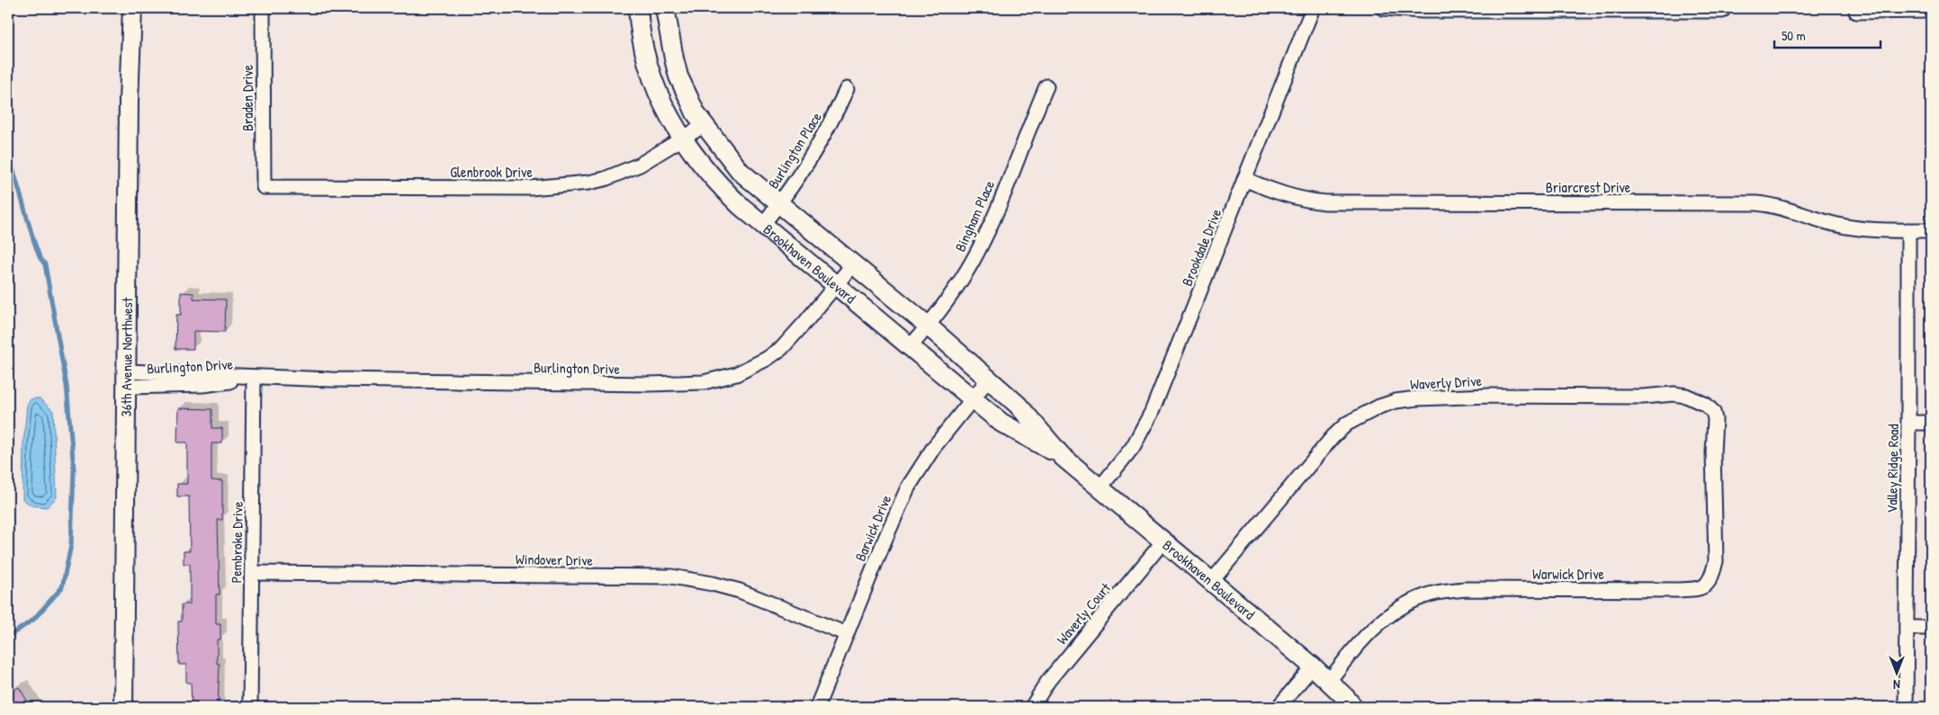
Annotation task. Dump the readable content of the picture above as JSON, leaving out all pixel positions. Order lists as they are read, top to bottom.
{
  "streets": {
    "street": [
      "Braden Drive",
      "Burlington Place",
      "Glenbrook Drive",
      "Briarcrest Drive",
      "Bingham Place",
      "Brookdale Drive",
      "Brookhaven Boulevard",
      "36th Avenue Northwest",
      "Burlington Drive",
      "Waverly Drive",
      "Valley Ridge Road",
      "Barwick Drive",
      "Pembroke Drive",
      "Windover Drive",
      "Warwick Drive",
      "Waverly Court"
    ]
  },
  "crossings": [
    ["Braden Drive", "Glenbrook Drive"],
    ["Burlington Place", "Brookhaven Boulevard"],
    ["Glenbrook Drive", "Brookhaven Boulevard"],
    ["Briarcrest Drive", "Brookdale Drive"],
    ["Briarcrest Drive", "Valley Ridge Road"],
    ["Bingham Place", "Brookhaven Boulevard"],
    ["Brookdale Drive", "Brookhaven Boulevard"],
    ["Brookhaven Boulevard", "Burlington Drive"],
    ["Brookhaven Boulevard", "Waverly Drive"],
    ["Brookhaven Boulevard", "Barwick Drive"],
    ["Brookhaven Boulevard", "Warwick Drive"],
    ["Brookhaven Boulevard", "Waverly Court"],
    ["36th Avenue Northwest", "Burlington Drive"],
    ["Burlington Drive", "Pembroke Drive"],
    ["Waverly Drive", "Warwick Drive"],
    ["Barwick Drive", "Windover Drive"],
    ["Pembroke Drive", "Windover Drive"]
  ],
  "scale_bar": "50 m",
  "north": "bottom"
}
